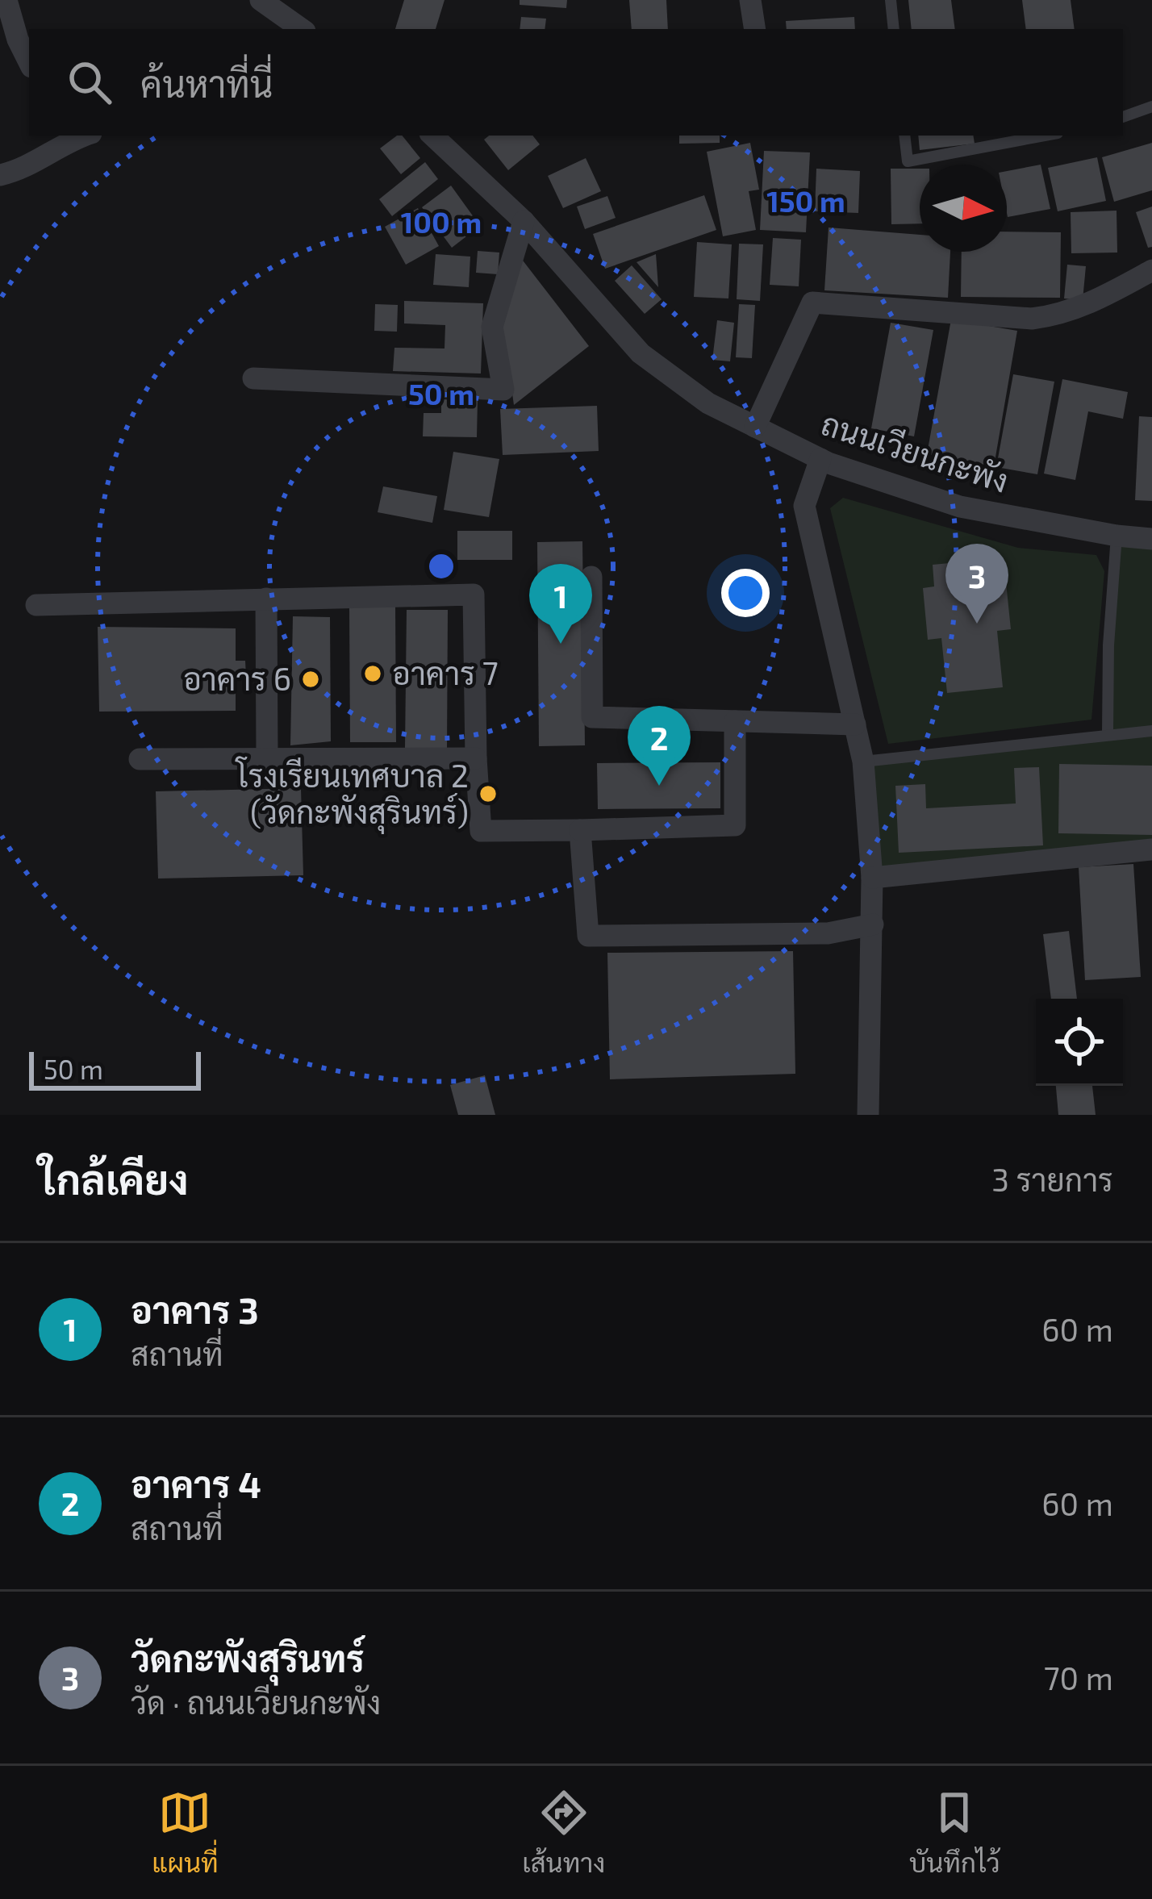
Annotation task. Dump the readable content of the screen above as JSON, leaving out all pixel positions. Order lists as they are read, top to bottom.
{
  "streets": {
    "street": ["ถนนเวียนกะพัง"]
  },
  "places": ["อาคาร 7", "อาคาร 6", "โรงเรียนเทศบาล 2 (วัดกะพังสุรินทร์)"],
  "scale_bar": "50 m",
  "north": "right",
  "page": {
    "search": "ค้นหาที่นี่",
    "pins": ["3", "1", "2"],
    "scale": "50 m",
    "heading": ["ใกล้เคียง", "3 รายการ"],
    "list": [
      {
        "mark": "1",
        "name": "อาคาร 3",
        "note": "สถานที่",
        "value": "60 m"
      },
      {
        "mark": "2",
        "name": "อาคาร 4",
        "note": "สถานที่",
        "value": "60 m"
      },
      {
        "mark": "3",
        "name": "วัดกะพังสุรินทร์",
        "note": "วัด · ถนนเวียนกะพัง",
        "value": "70 m"
      }
    ],
    "nav": ["แผนที่", "เส้นทาง", "บันทึกไว้"]
  },
  "rings": ["150 m", "100 m", "50 m"]
}
